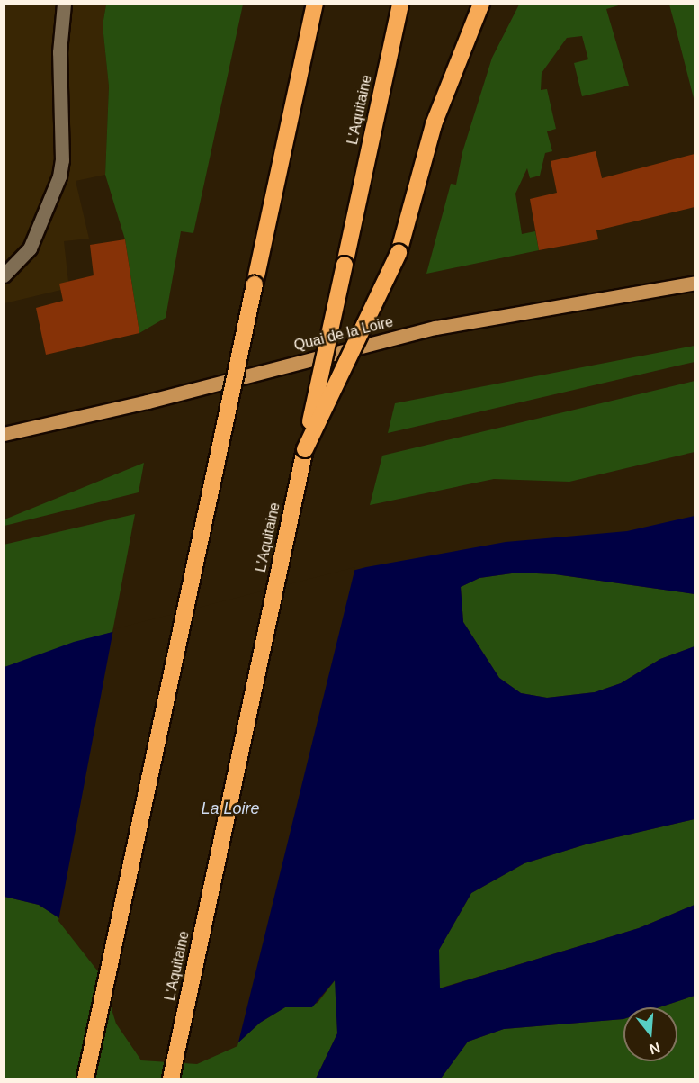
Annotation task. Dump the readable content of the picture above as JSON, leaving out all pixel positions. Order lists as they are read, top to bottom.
{
  "streets": {
    "highway": ["L'Aquitaine"],
    "main road": ["Quai de la Loire"]
  },
  "water": ["La Loire"],
  "north": "bottom"
}
